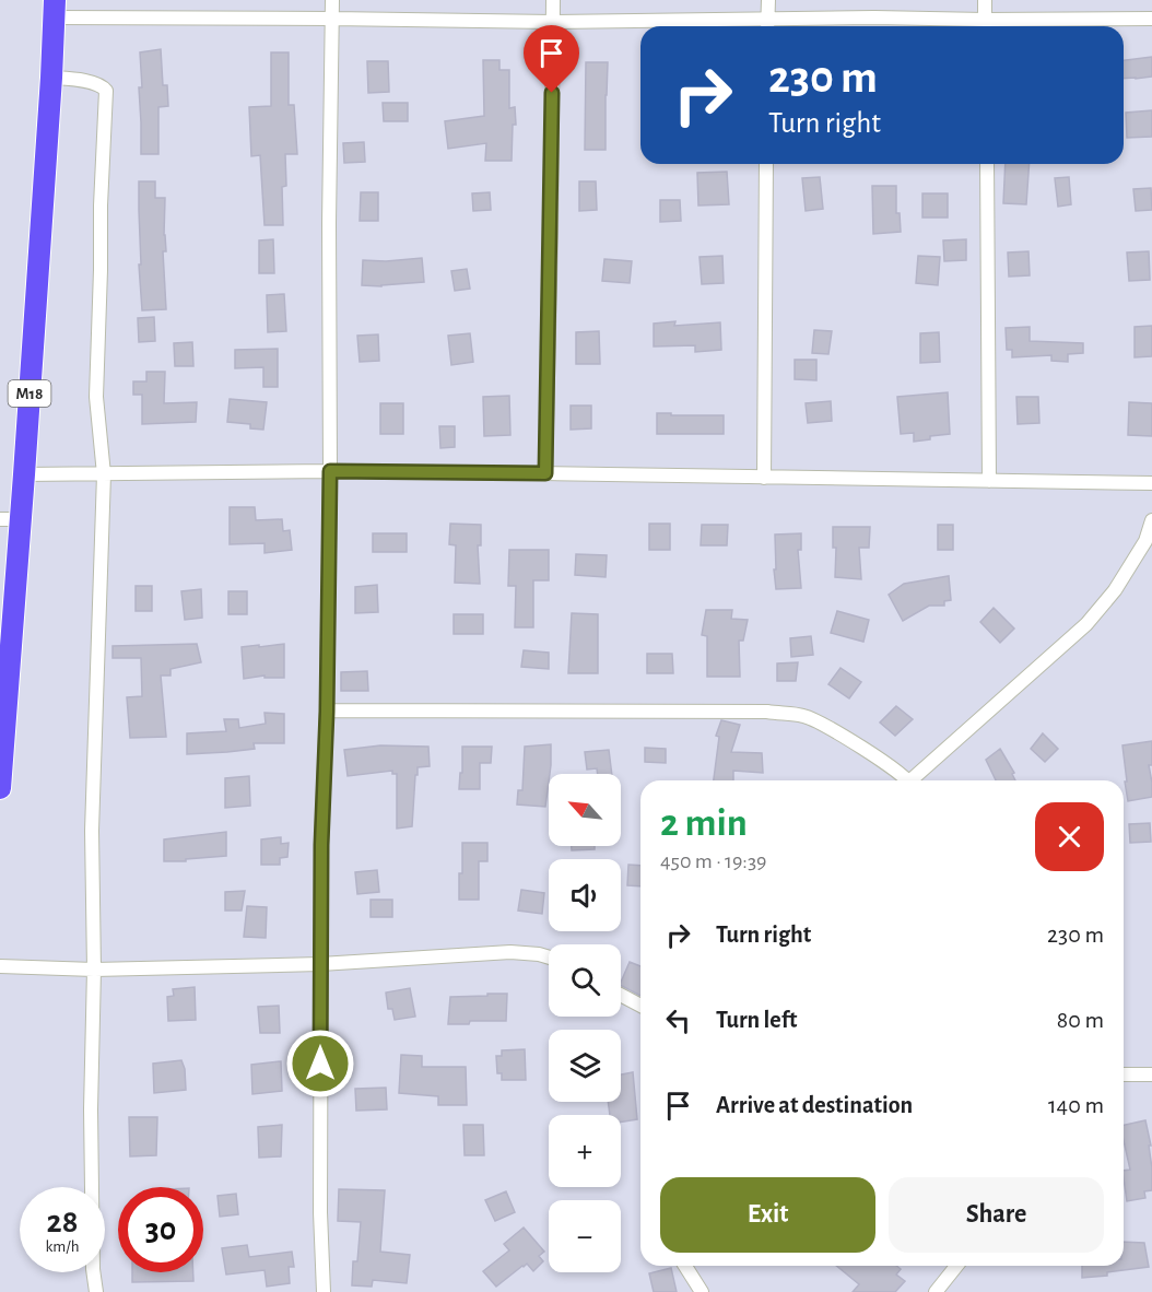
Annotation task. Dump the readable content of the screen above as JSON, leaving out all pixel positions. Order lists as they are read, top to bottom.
{
  "streets": {
    "main road": ["M18"]
  },
  "north": "top left",
  "page": {
    "turn": ["230 m", "Turn right"],
    "map_buttons": ["+", "−"],
    "heading": ["2 min", "450 m · 19:39"],
    "list": [
      {
        "name": "Turn right",
        "value": "230 m"
      },
      {
        "name": "Turn left",
        "value": "80 m"
      },
      {
        "name": "Arrive at destination",
        "value": "140 m"
      }
    ],
    "buttons": ["Exit", "Share"],
    "speed": "28 km/h",
    "limit": "30"
  }
}
